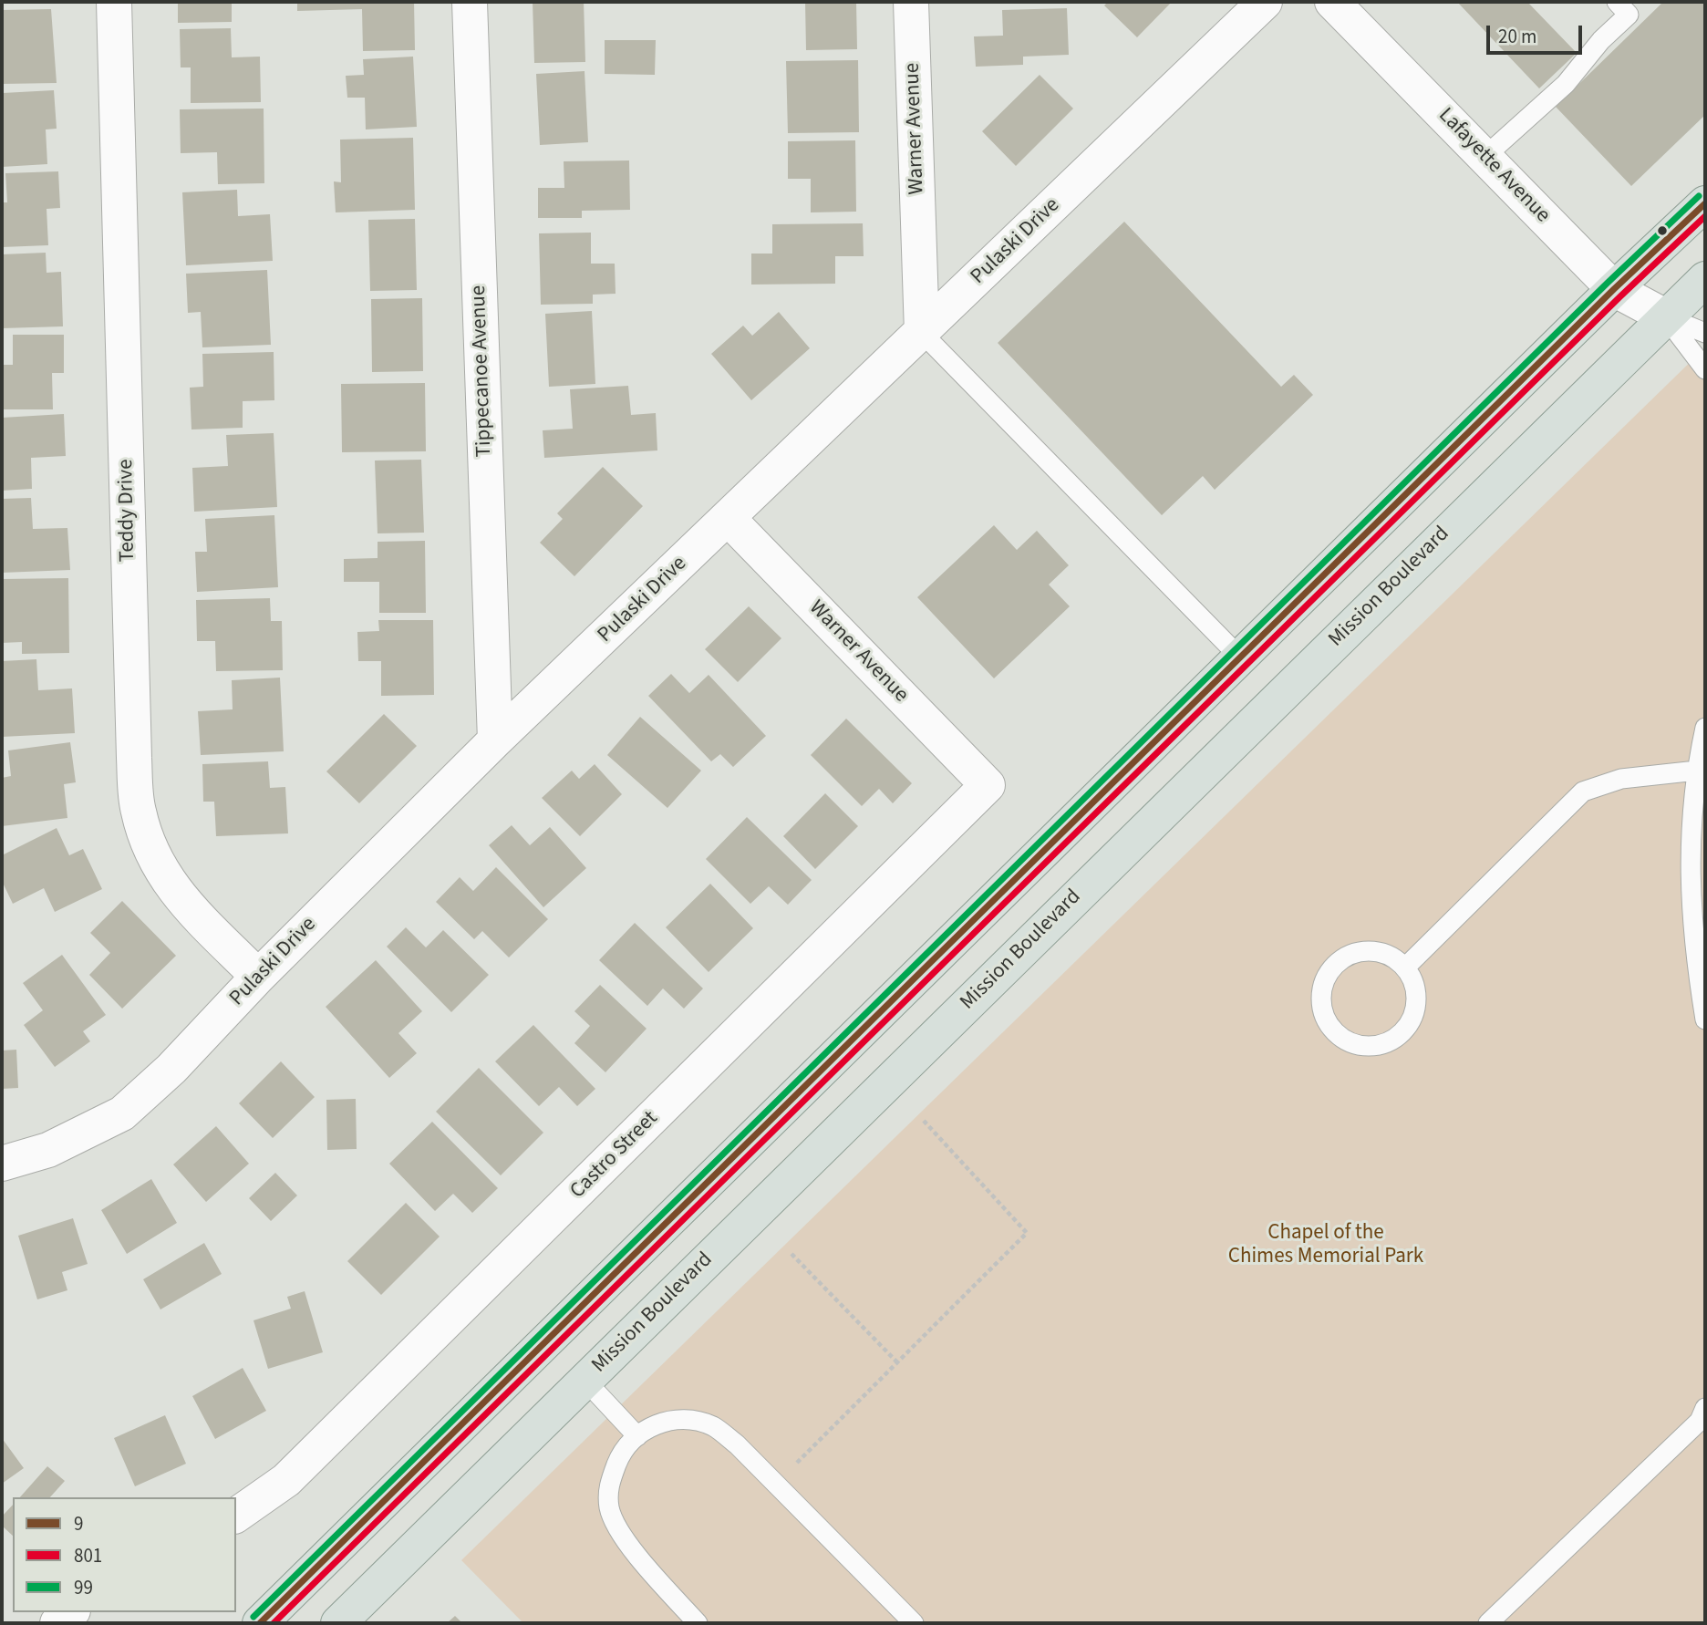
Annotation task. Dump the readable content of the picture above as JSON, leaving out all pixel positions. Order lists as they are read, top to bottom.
{
  "streets": {
    "main road": ["Mission Boulevard"],
    "street": [
      "Warner Avenue",
      "Lafayette Avenue",
      "Pulaski Drive",
      "Tippecanoe Avenue",
      "Teddy Drive",
      "Castro Street"
    ]
  },
  "crossings": [
    ["Warner Avenue", "Pulaski Drive"],
    ["Warner Avenue", "Castro Street"],
    ["Lafayette Avenue", "Mission Boulevard"],
    ["Pulaski Drive", "Tippecanoe Avenue"],
    ["Pulaski Drive", "Teddy Drive"]
  ],
  "parks": ["Chapel of the Chimes Memorial Park"],
  "lines": ["transit line 99", "transit line 9", "transit line 801"],
  "legend": ["9", "801", "99"],
  "scale_bar": "20 m"
}
